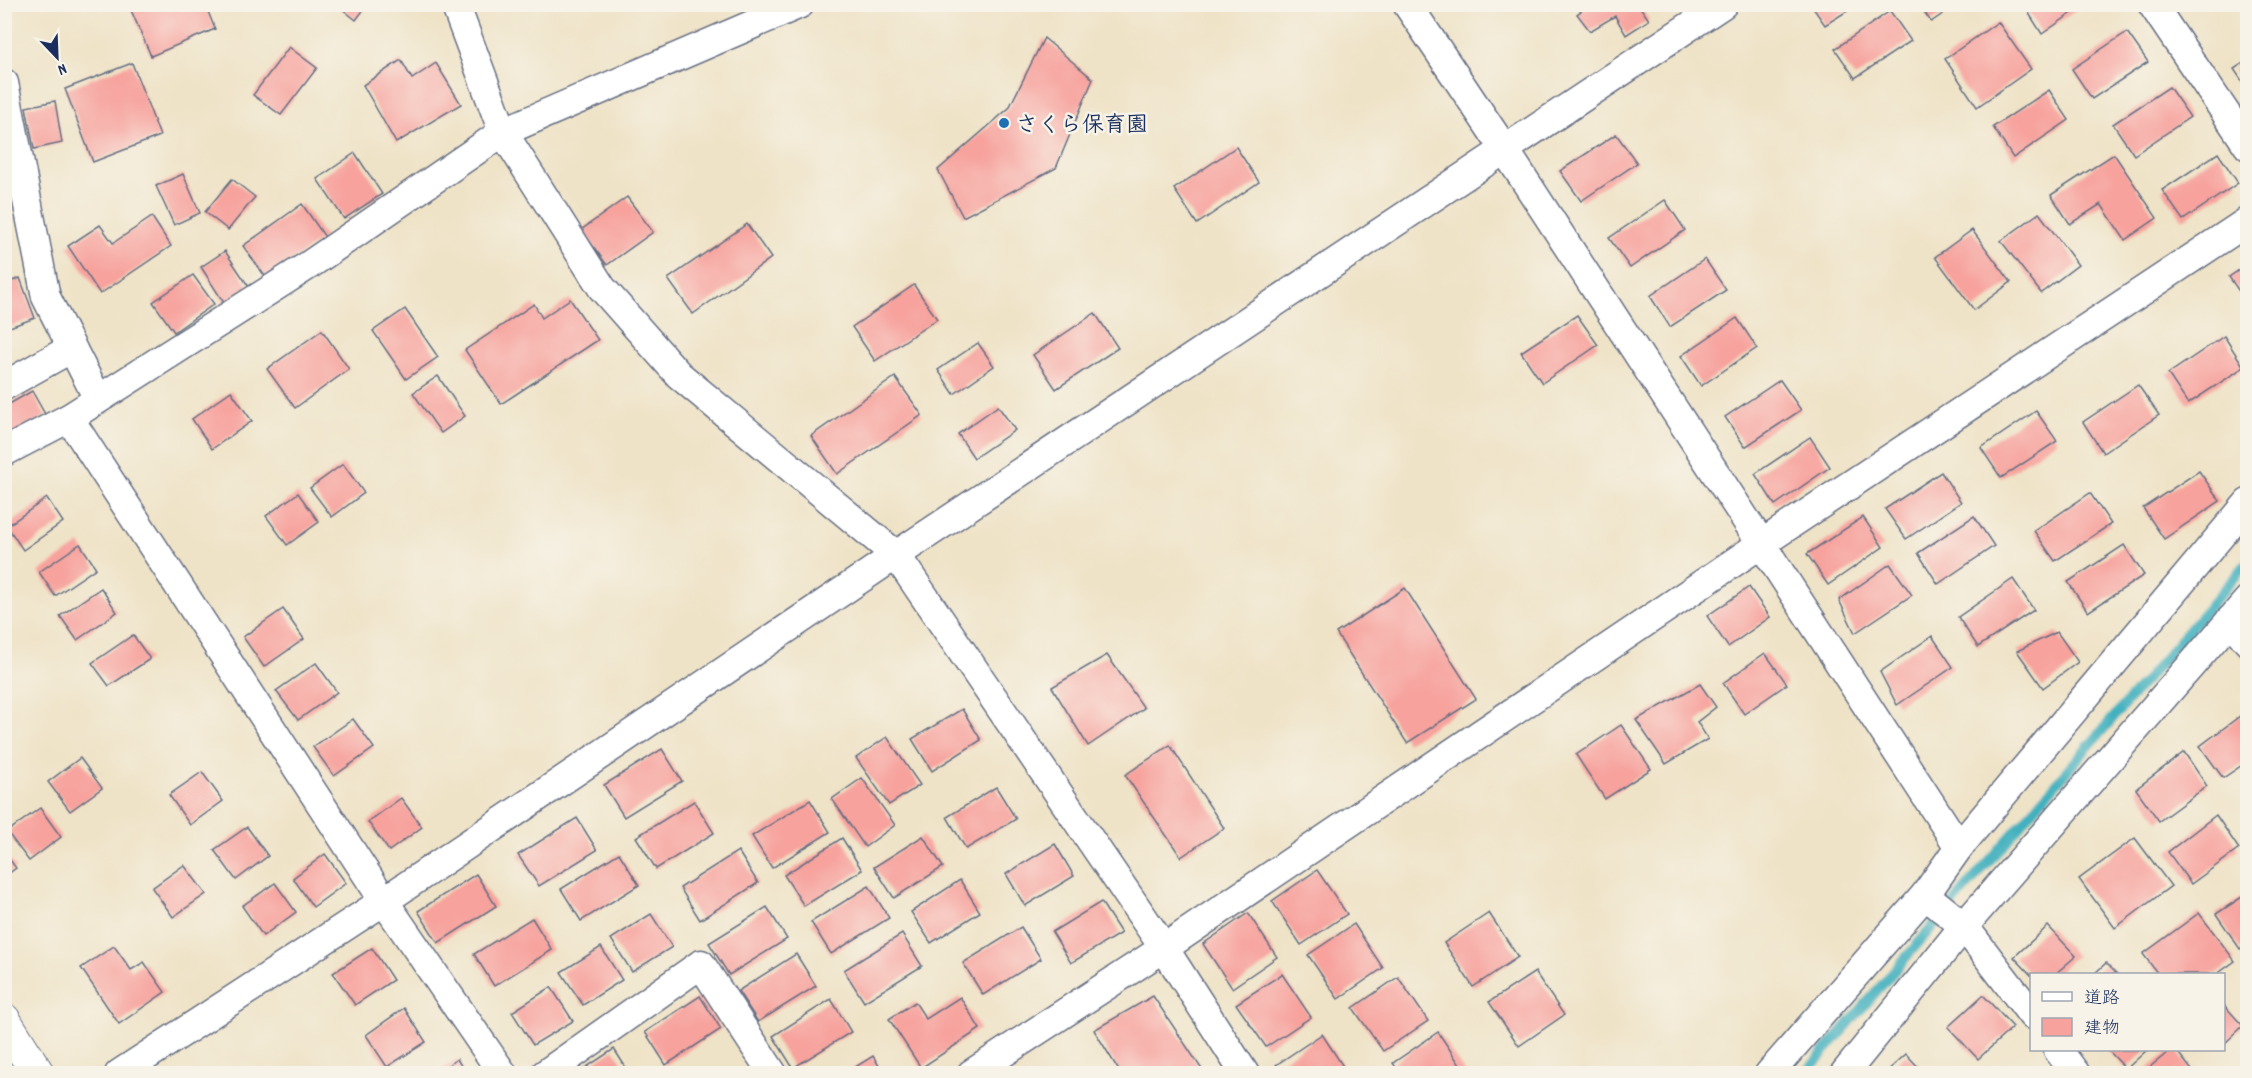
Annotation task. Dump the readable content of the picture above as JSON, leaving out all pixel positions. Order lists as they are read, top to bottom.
{
  "places": ["さくら保育園"],
  "legend": ["道路", "建物"],
  "north": "bottom right"
}
